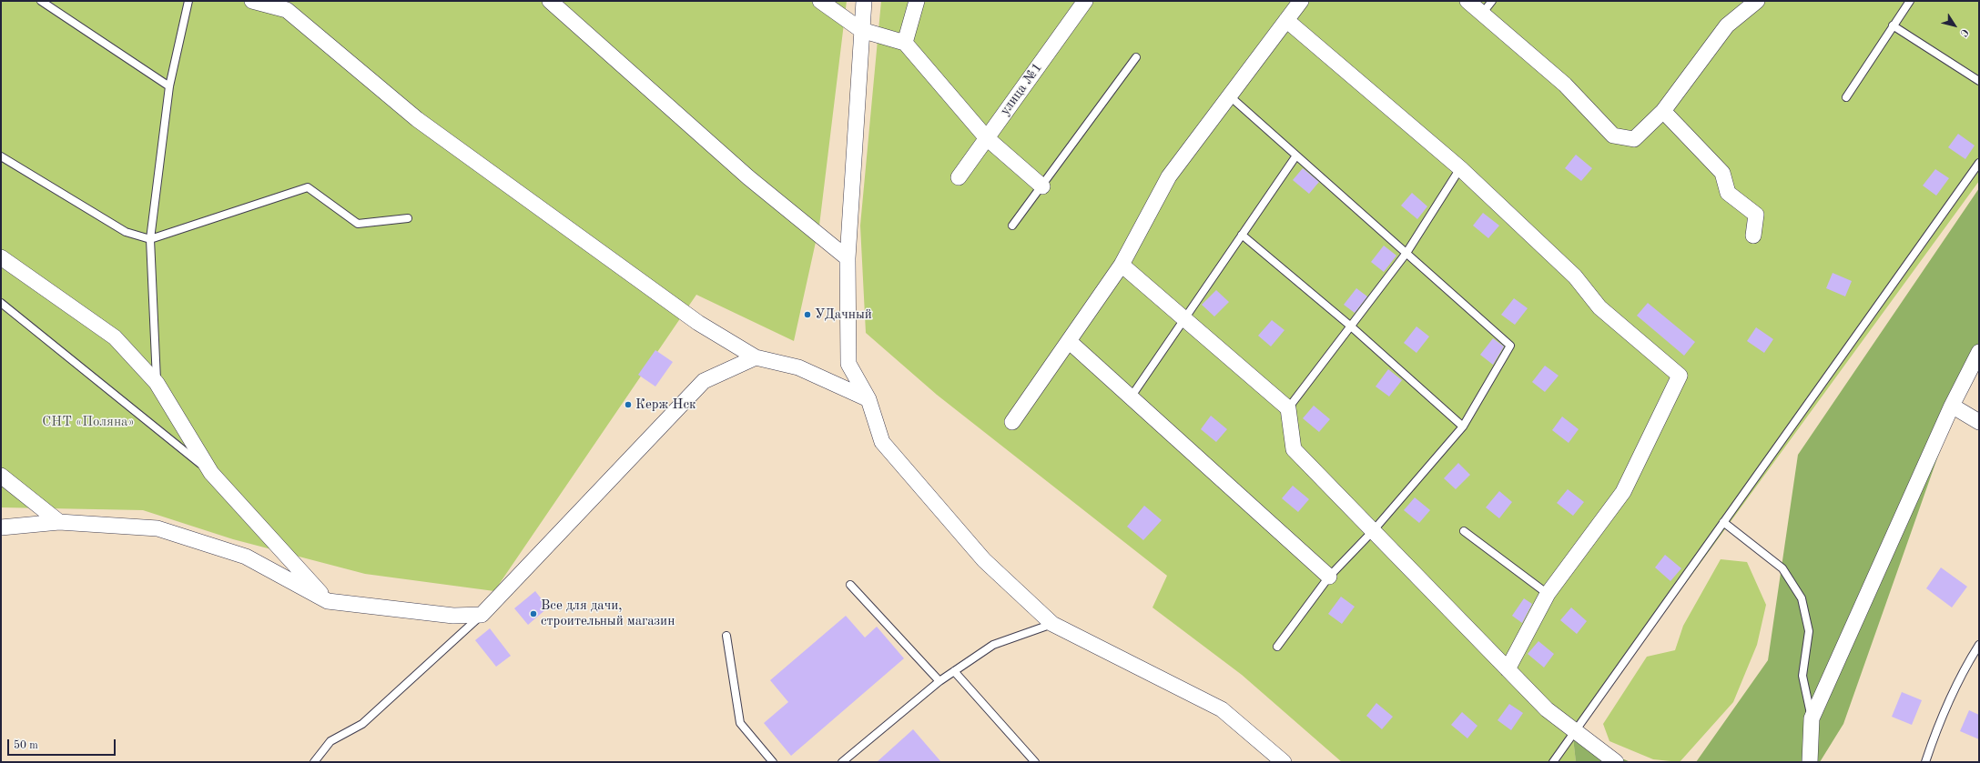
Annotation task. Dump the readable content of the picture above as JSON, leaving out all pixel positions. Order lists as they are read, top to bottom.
{
  "streets": {
    "street": ["улица №1"]
  },
  "parks": ["СНТ «Поляна»"],
  "places": ["УДачный", "Керж Нск", "Все для дачи, строительный магазин"],
  "scale_bar": "50 m",
  "north": "bottom right"
}
